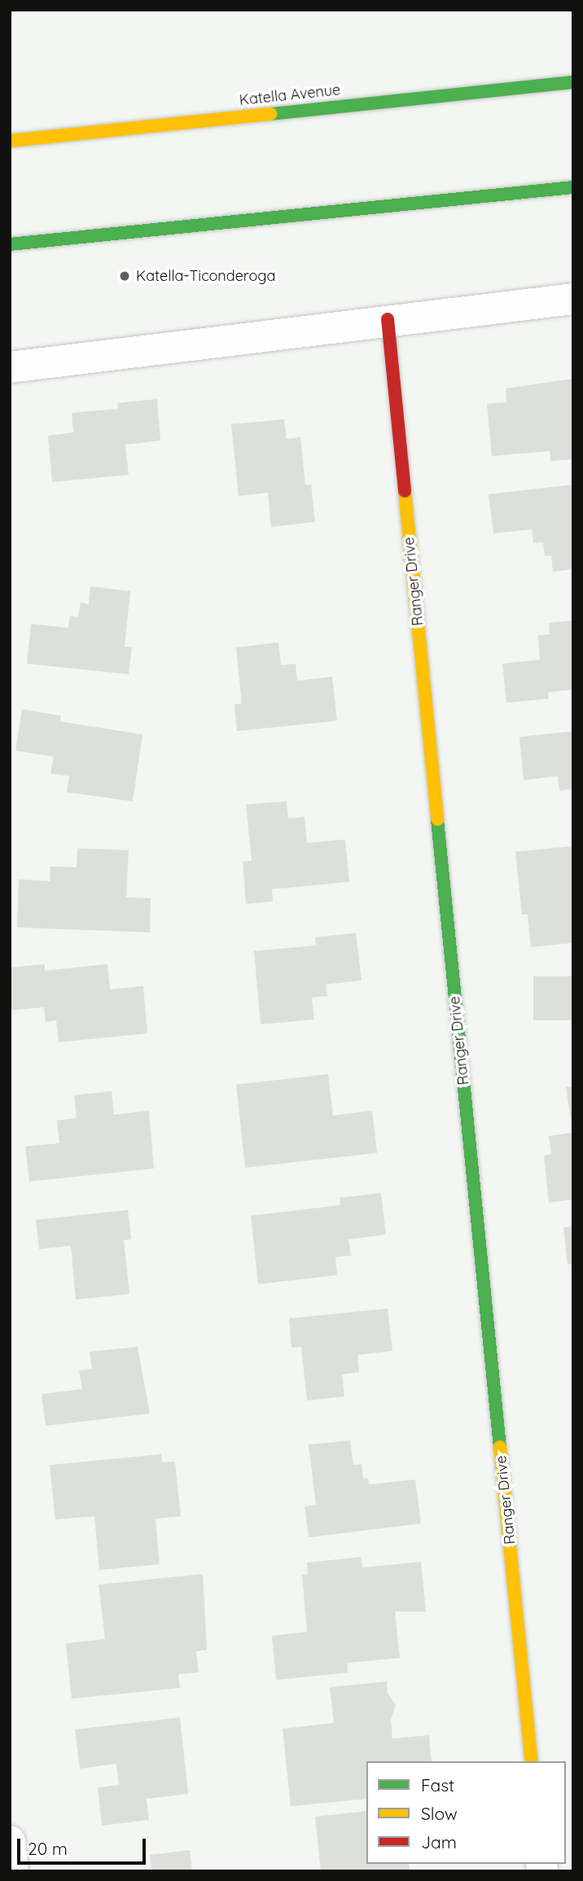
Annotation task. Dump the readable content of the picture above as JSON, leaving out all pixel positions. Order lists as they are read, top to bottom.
{
  "streets": {
    "street": ["Katella Avenue", "Ranger Drive"]
  },
  "places": ["Katella-Ticonderoga"],
  "legend": ["Fast", "Slow", "Jam"],
  "scale_bar": "20 m"
}
